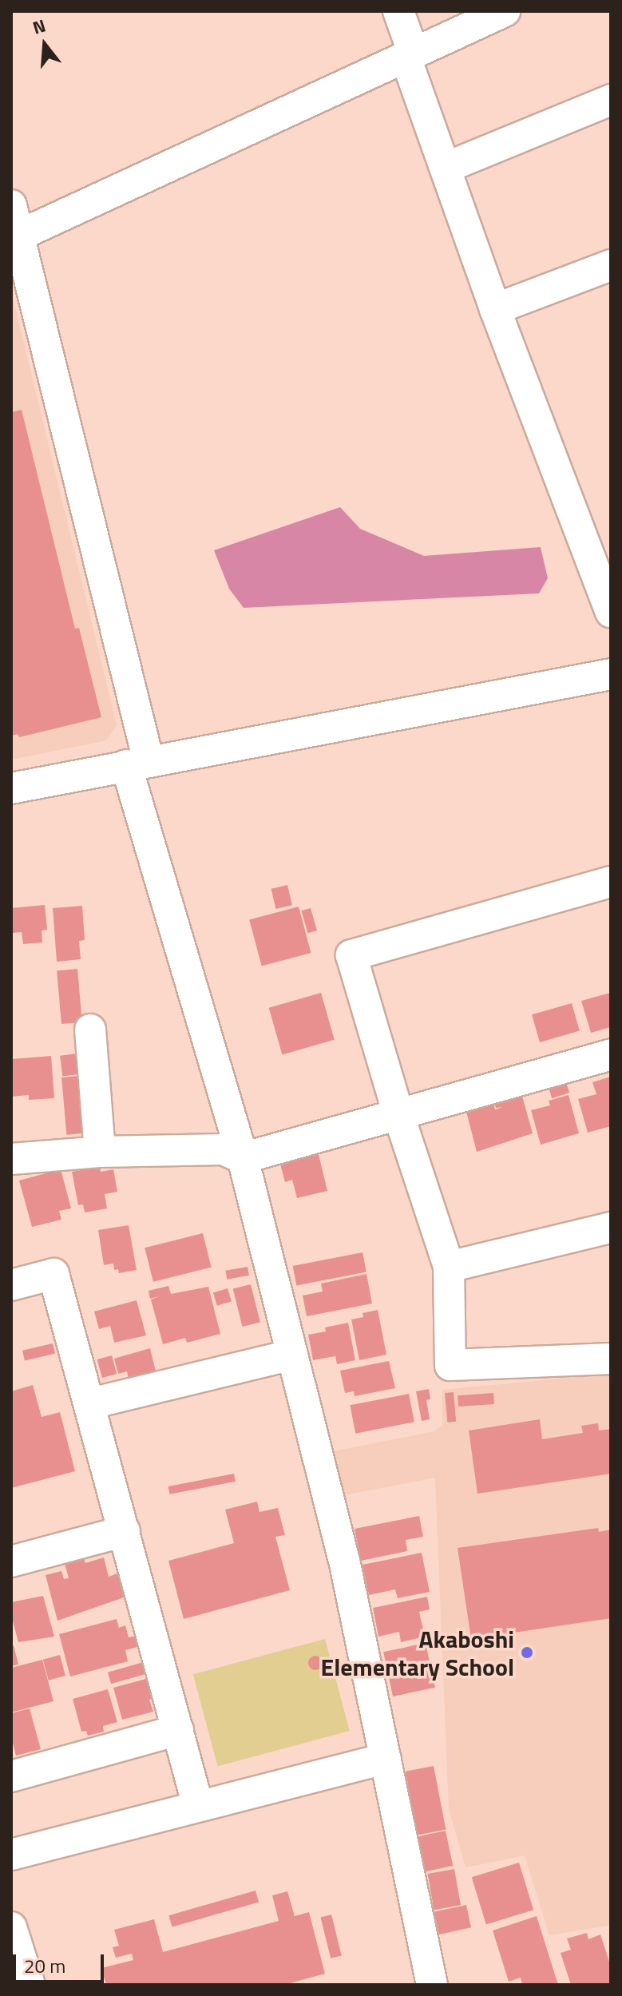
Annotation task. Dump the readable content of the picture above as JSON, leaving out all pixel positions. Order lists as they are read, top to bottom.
{
  "places": ["Akaboshi Elementary School"],
  "scale_bar": "20 m",
  "north": "top"
}
